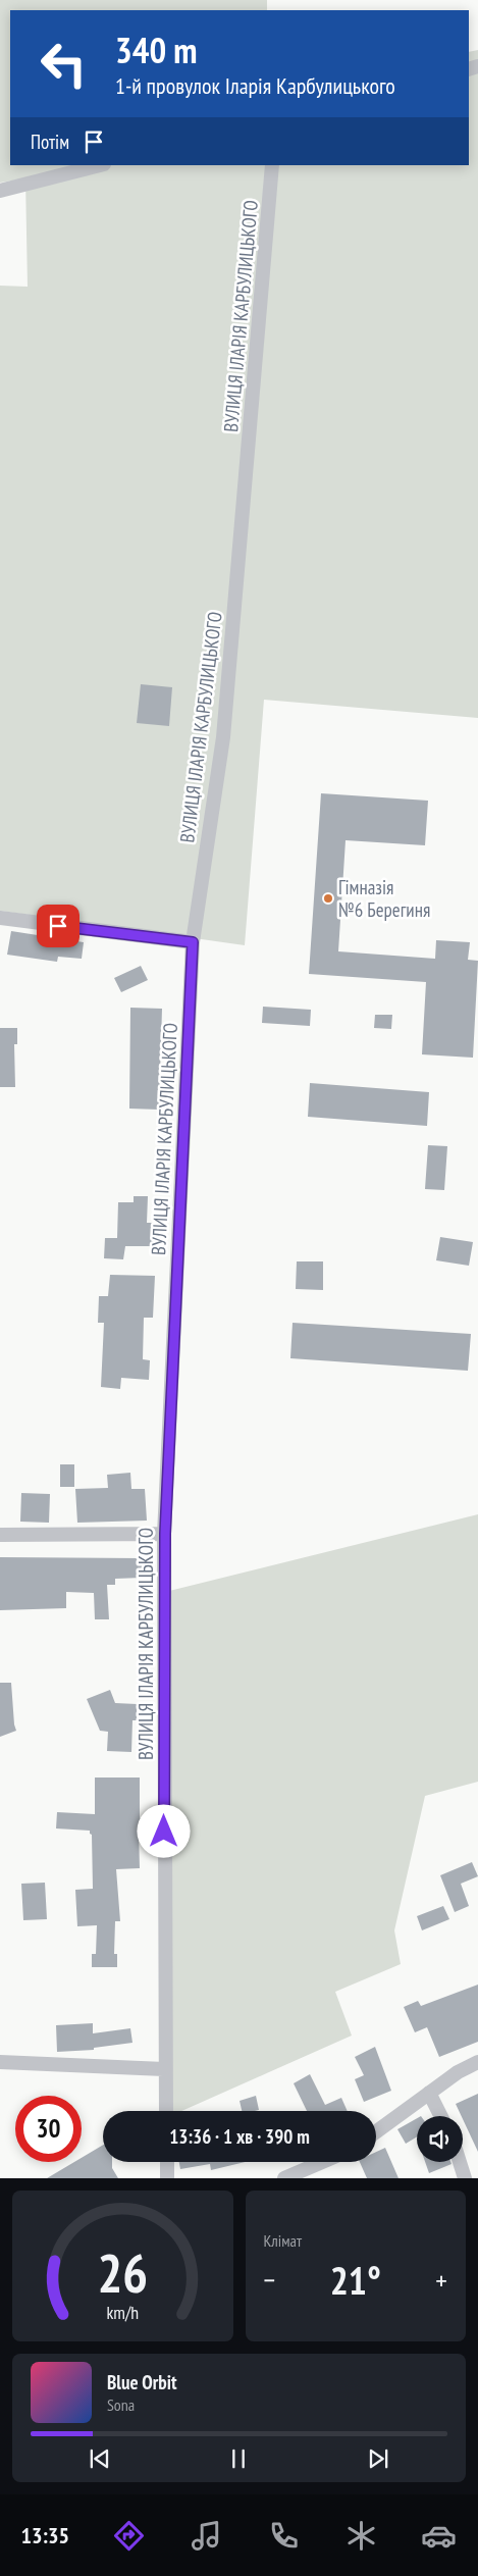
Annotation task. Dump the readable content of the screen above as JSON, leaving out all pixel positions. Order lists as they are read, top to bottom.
{
  "streets": {
    "street": ["ВУЛИЦЯ ІЛАРІЯ КАРБУЛИЦЬКОГО"]
  },
  "places": ["Гімназія №6 Берегиня"],
  "page": {
    "turn": ["340 m", "1-й провулок Іларія Карбулицького"],
    "then": "Потім",
    "limit": "30",
    "trip": "13:36 · 1 хв · 390 m",
    "tile": "Клімат",
    "heat": ["−", "21°", "+"],
    "song": ["Blue Orbit", "Sona"],
    "tabs": "13:35",
    "gauge": ["26", "km/h"]
  }
}
